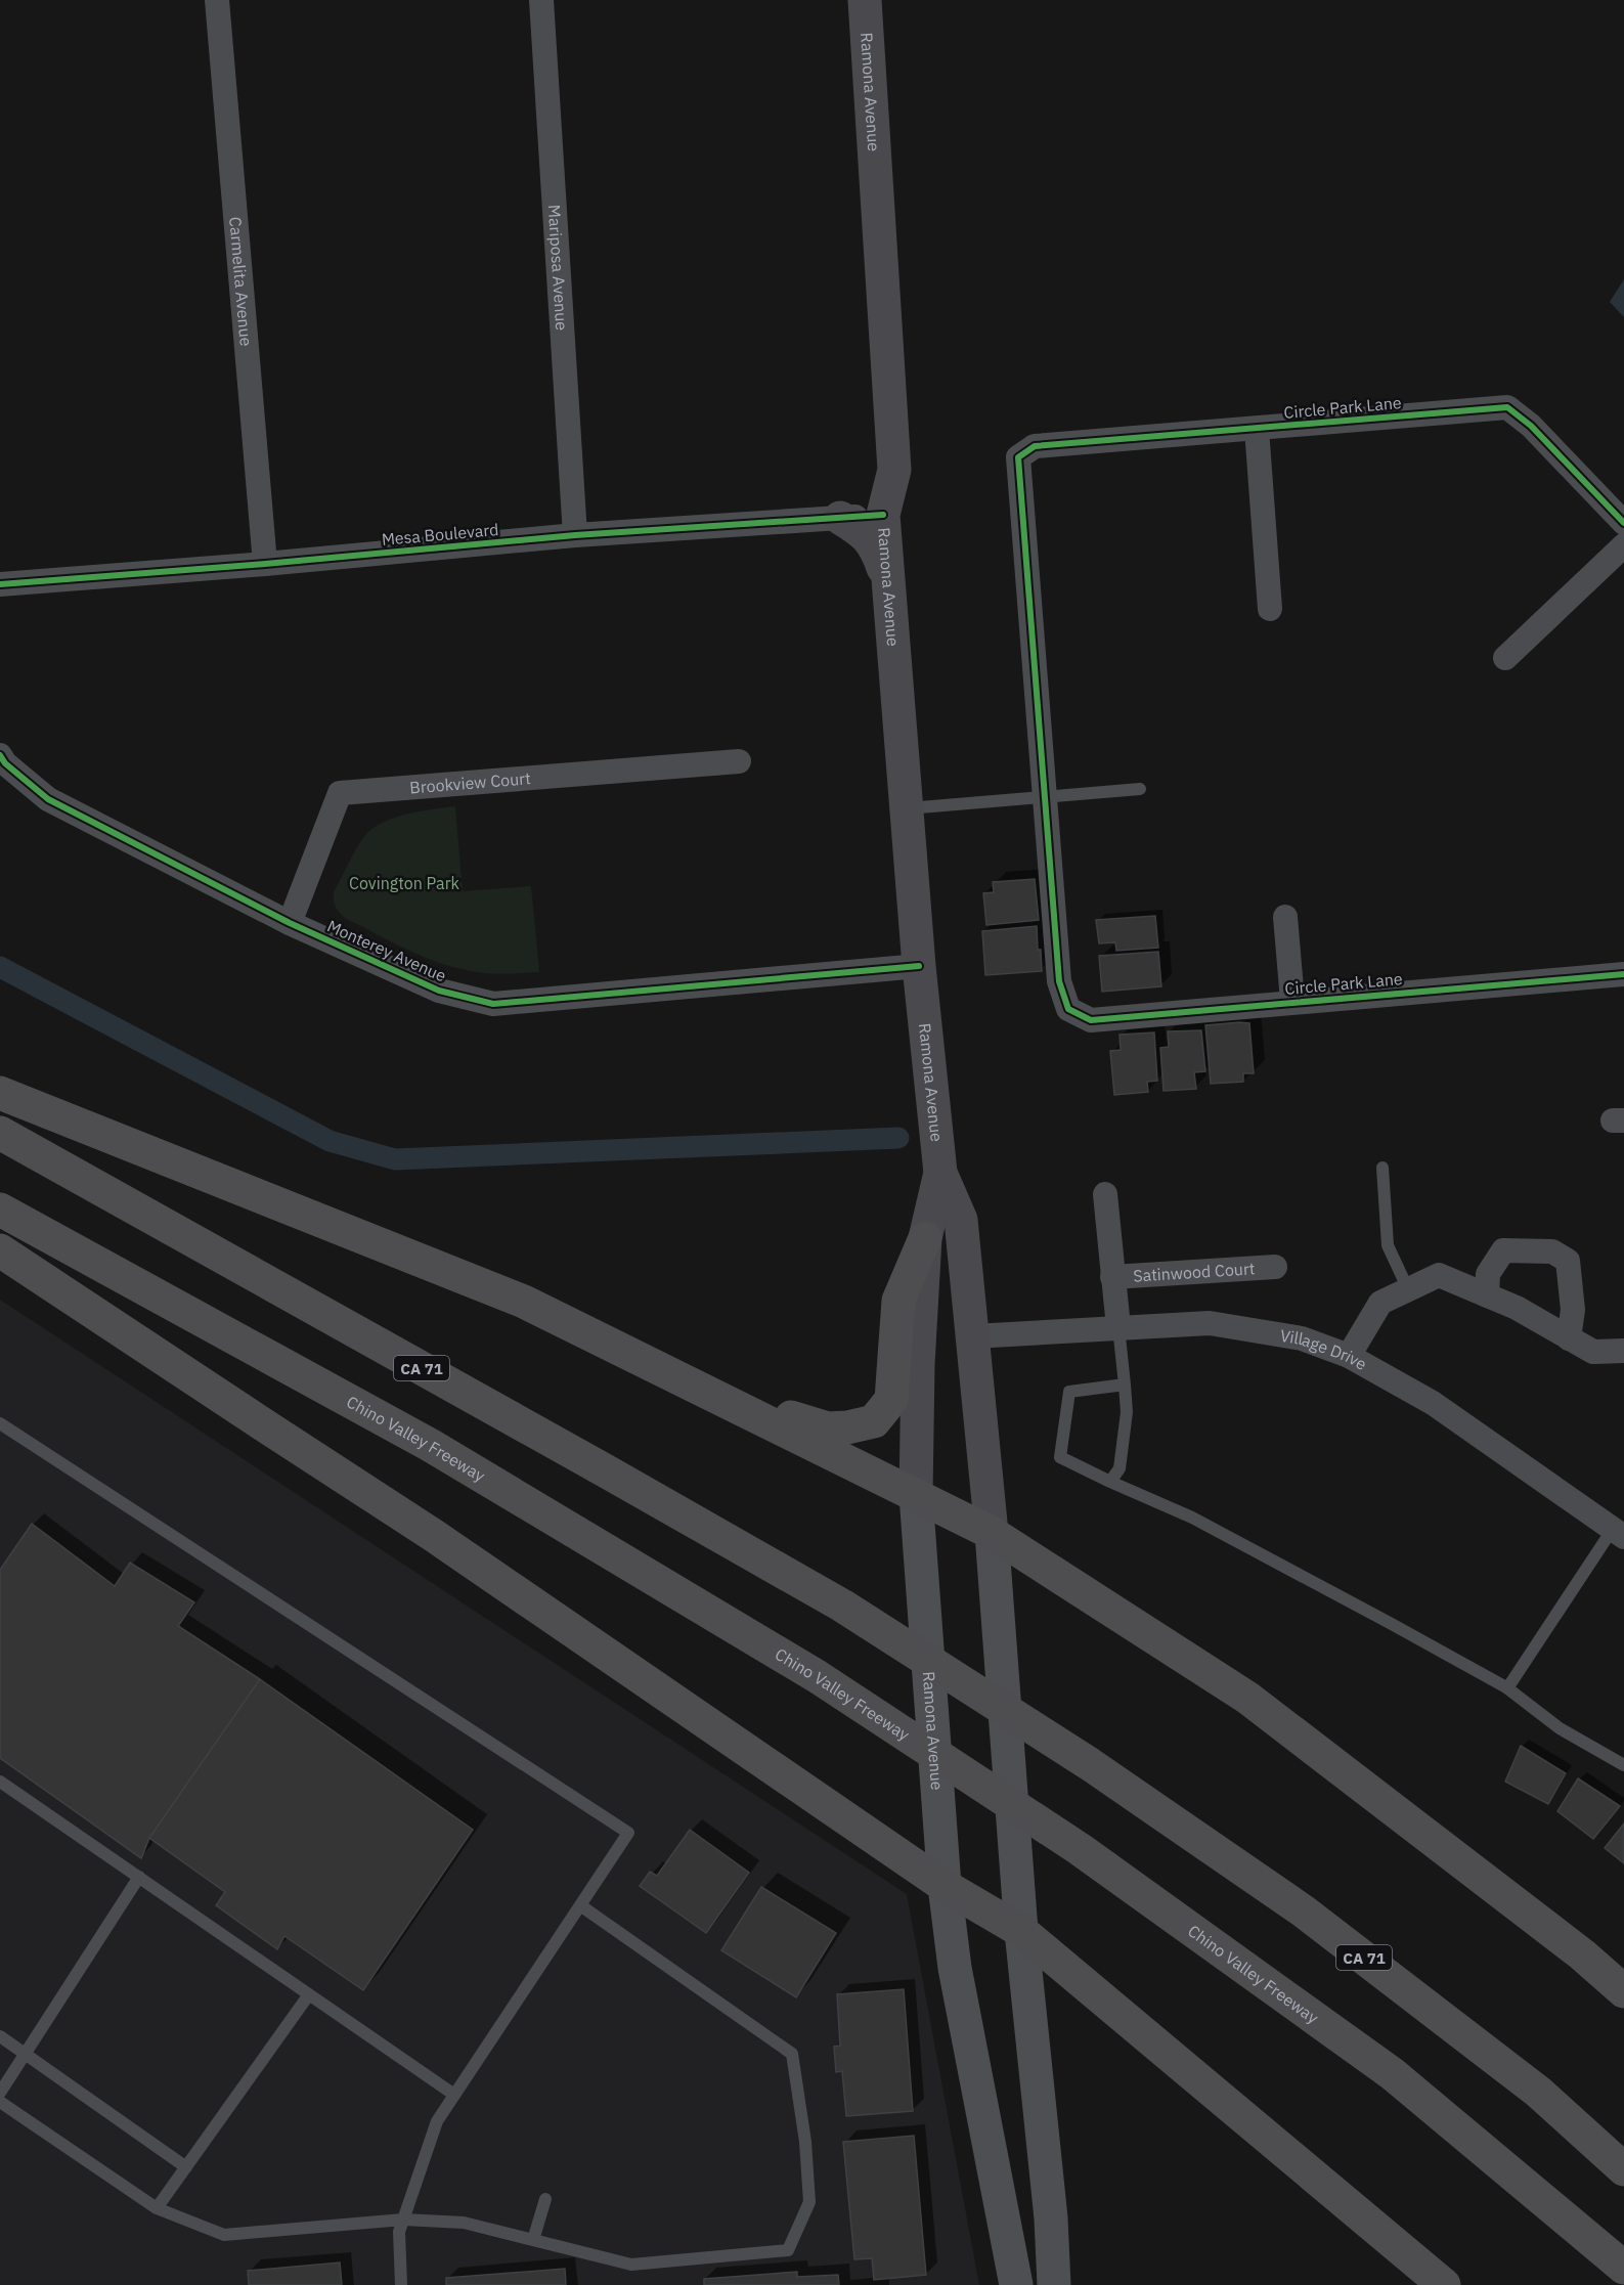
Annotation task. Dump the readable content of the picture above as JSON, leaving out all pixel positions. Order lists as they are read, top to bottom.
{
  "streets": {
    "highway": ["CA 71", "Chino Valley Freeway"],
    "main road": ["Ramona Avenue"],
    "street": [
      "Mariposa Avenue",
      "Carmelita Avenue",
      "Circle Park Lane",
      "Mesa Boulevard",
      "Brookview Court",
      "Monterey Avenue",
      "Satinwood Court",
      "Village Drive"
    ]
  },
  "crossings": [
    ["Ramona Avenue", "Mesa Boulevard"],
    ["Ramona Avenue", "Monterey Avenue"],
    ["Ramona Avenue", "Village Drive"],
    ["Mariposa Avenue", "Mesa Boulevard"],
    ["Carmelita Avenue", "Mesa Boulevard"],
    ["Brookview Court", "Monterey Avenue"],
    ["Satinwood Court", "Village Drive"]
  ],
  "parks": ["Covington Park"]
}
